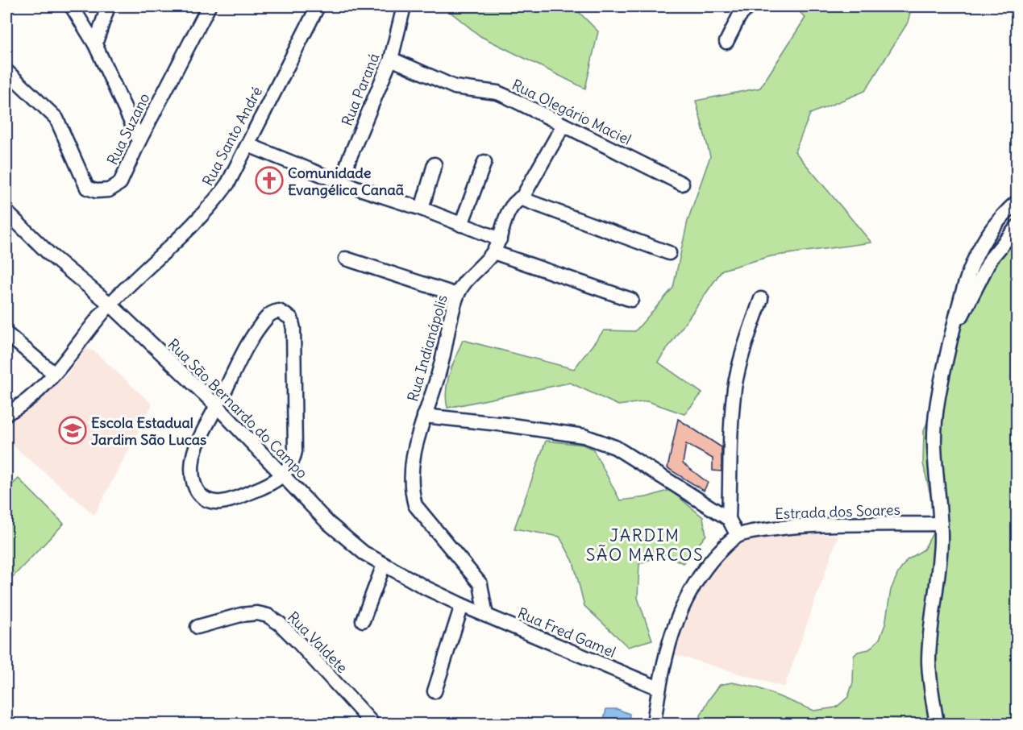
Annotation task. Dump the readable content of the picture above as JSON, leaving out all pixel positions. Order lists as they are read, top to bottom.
{
  "streets": {
    "street": [
      "Rua Paraná",
      "Rua Olegário Maciel",
      "Rua Suzano",
      "Rua Santo André",
      "Rua Indianápolis",
      "Rua São Bernardo do Campo",
      "Estrada dos Soares",
      "Rua Fred Gamel",
      "Rua Valdete"
    ]
  },
  "crossings": [
    ["Rua Paraná", "Rua Olegário Maciel"],
    ["Rua Olegário Maciel", "Rua Indianápolis"],
    ["Rua Santo André", "Rua São Bernardo do Campo"],
    ["Rua Indianápolis", "Rua Fred Gamel"],
    ["Rua São Bernardo do Campo", "Rua Fred Gamel"]
  ],
  "districts": ["JARDIM SÃO MARCOS"],
  "places": {
    "church": ["Comunidade Evangélica Canaã"],
    "school or university": ["Escola Estadual Jardim São Lucas"]
  }
}
